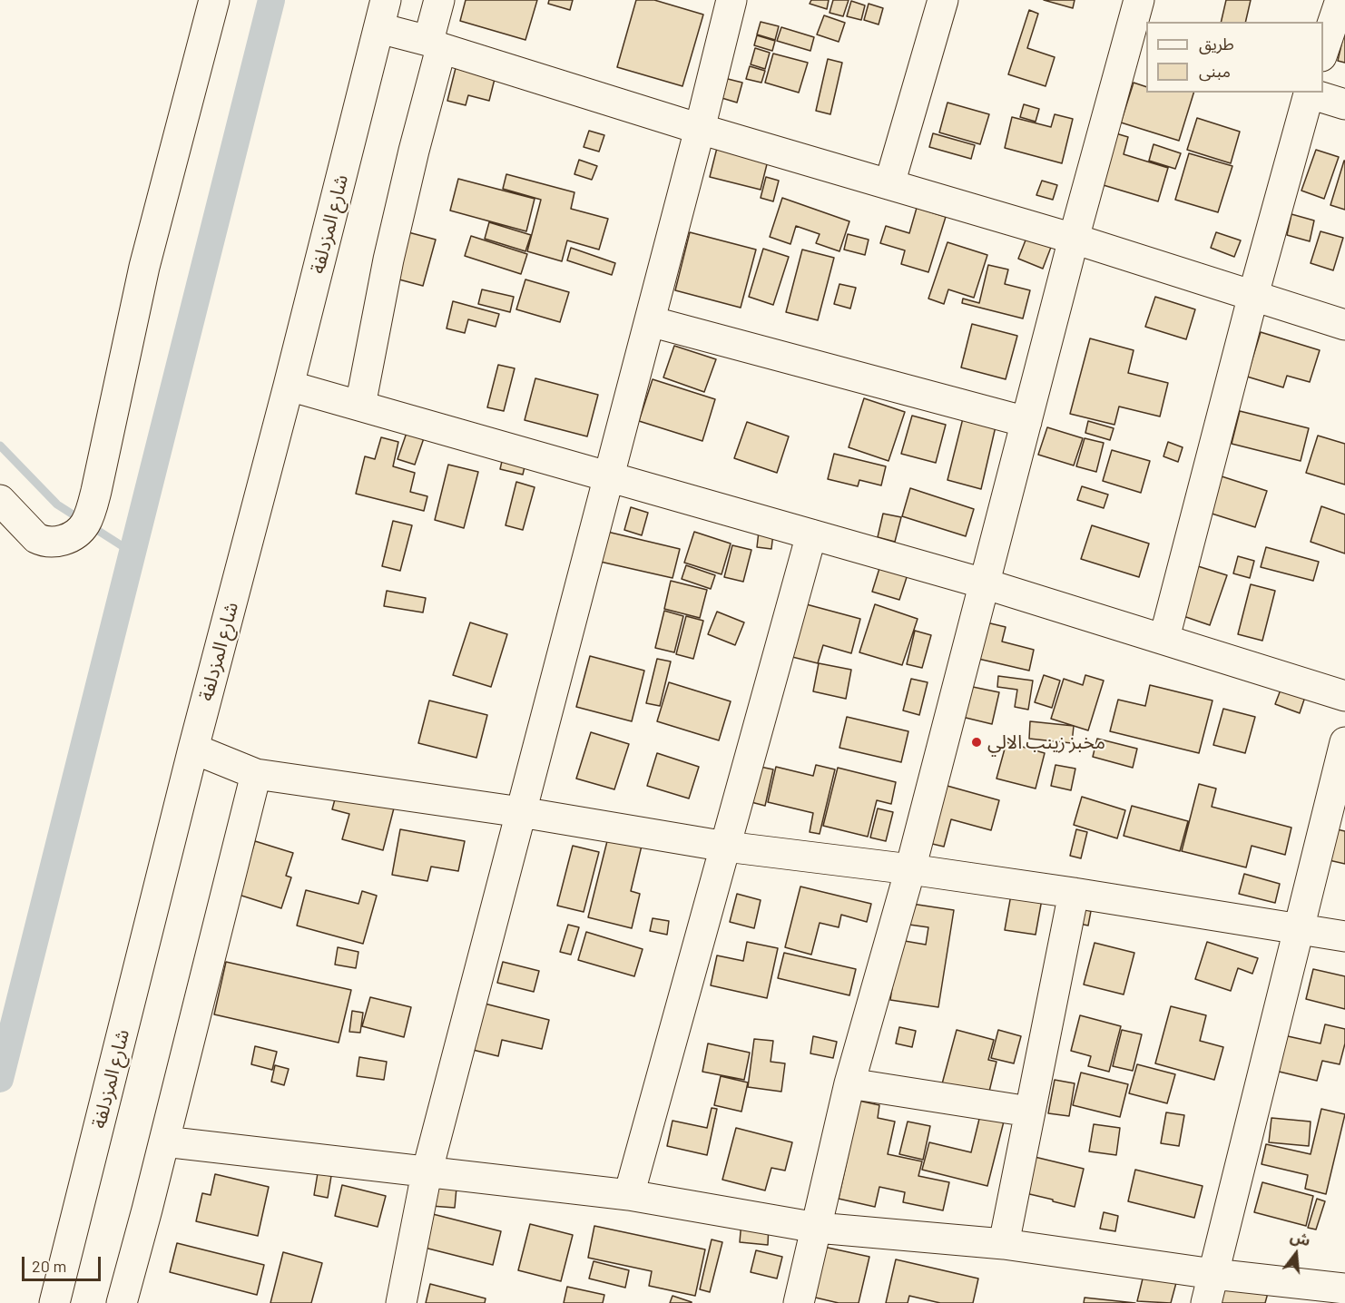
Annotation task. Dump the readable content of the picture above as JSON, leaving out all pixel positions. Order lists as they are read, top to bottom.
{
  "streets": {
    "street": ["شارع المزدلفة"]
  },
  "places": ["مخبز زينب الالي"],
  "legend": ["طريق", "مبنى"],
  "scale_bar": "20 m",
  "north": "top"
}
